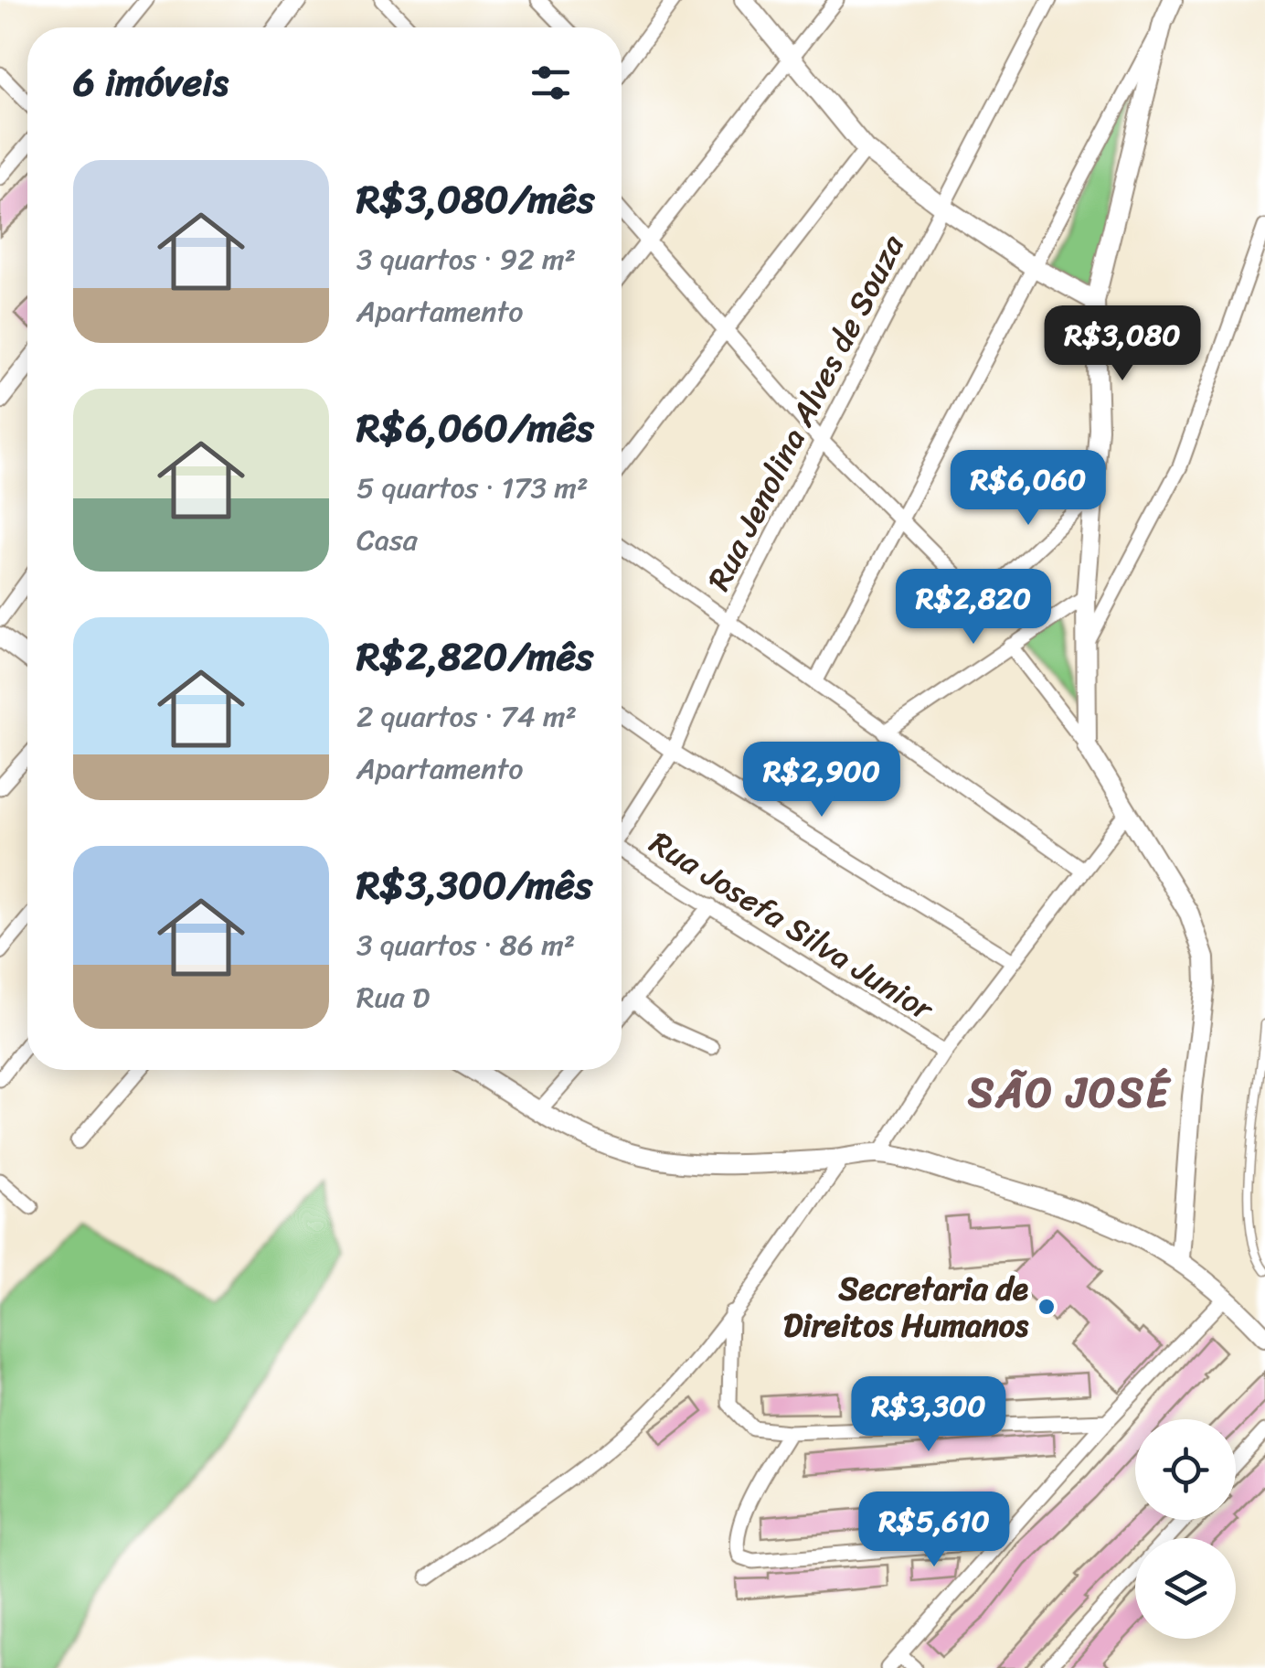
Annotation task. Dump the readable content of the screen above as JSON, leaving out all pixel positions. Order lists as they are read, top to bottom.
{
  "streets": {
    "street": ["Rua Jenolina Alves de Souza", "Rua Josefa Silva Junior"]
  },
  "districts": ["SÃO JOSÉ"],
  "places": ["Secretaria de Direitos Humanos"],
  "page": {
    "heading": "6 imóveis",
    "list": [
      {
        "name": "R$3,080/mês",
        "note": "3 quartos · 92 m² · Apartamento"
      },
      {
        "name": "R$6,060/mês",
        "note": "5 quartos · 173 m² · Casa"
      },
      {
        "name": "R$2,820/mês",
        "note": "2 quartos · 74 m² · Apartamento"
      },
      {
        "name": "R$3,300/mês",
        "note": "3 quartos · 86 m² · Rua D"
      }
    ],
    "price": [
      "R$3,080",
      "R$6,060",
      "R$2,820",
      "R$2,900",
      "R$3,300",
      "R$5,610"
    ]
  }
}
